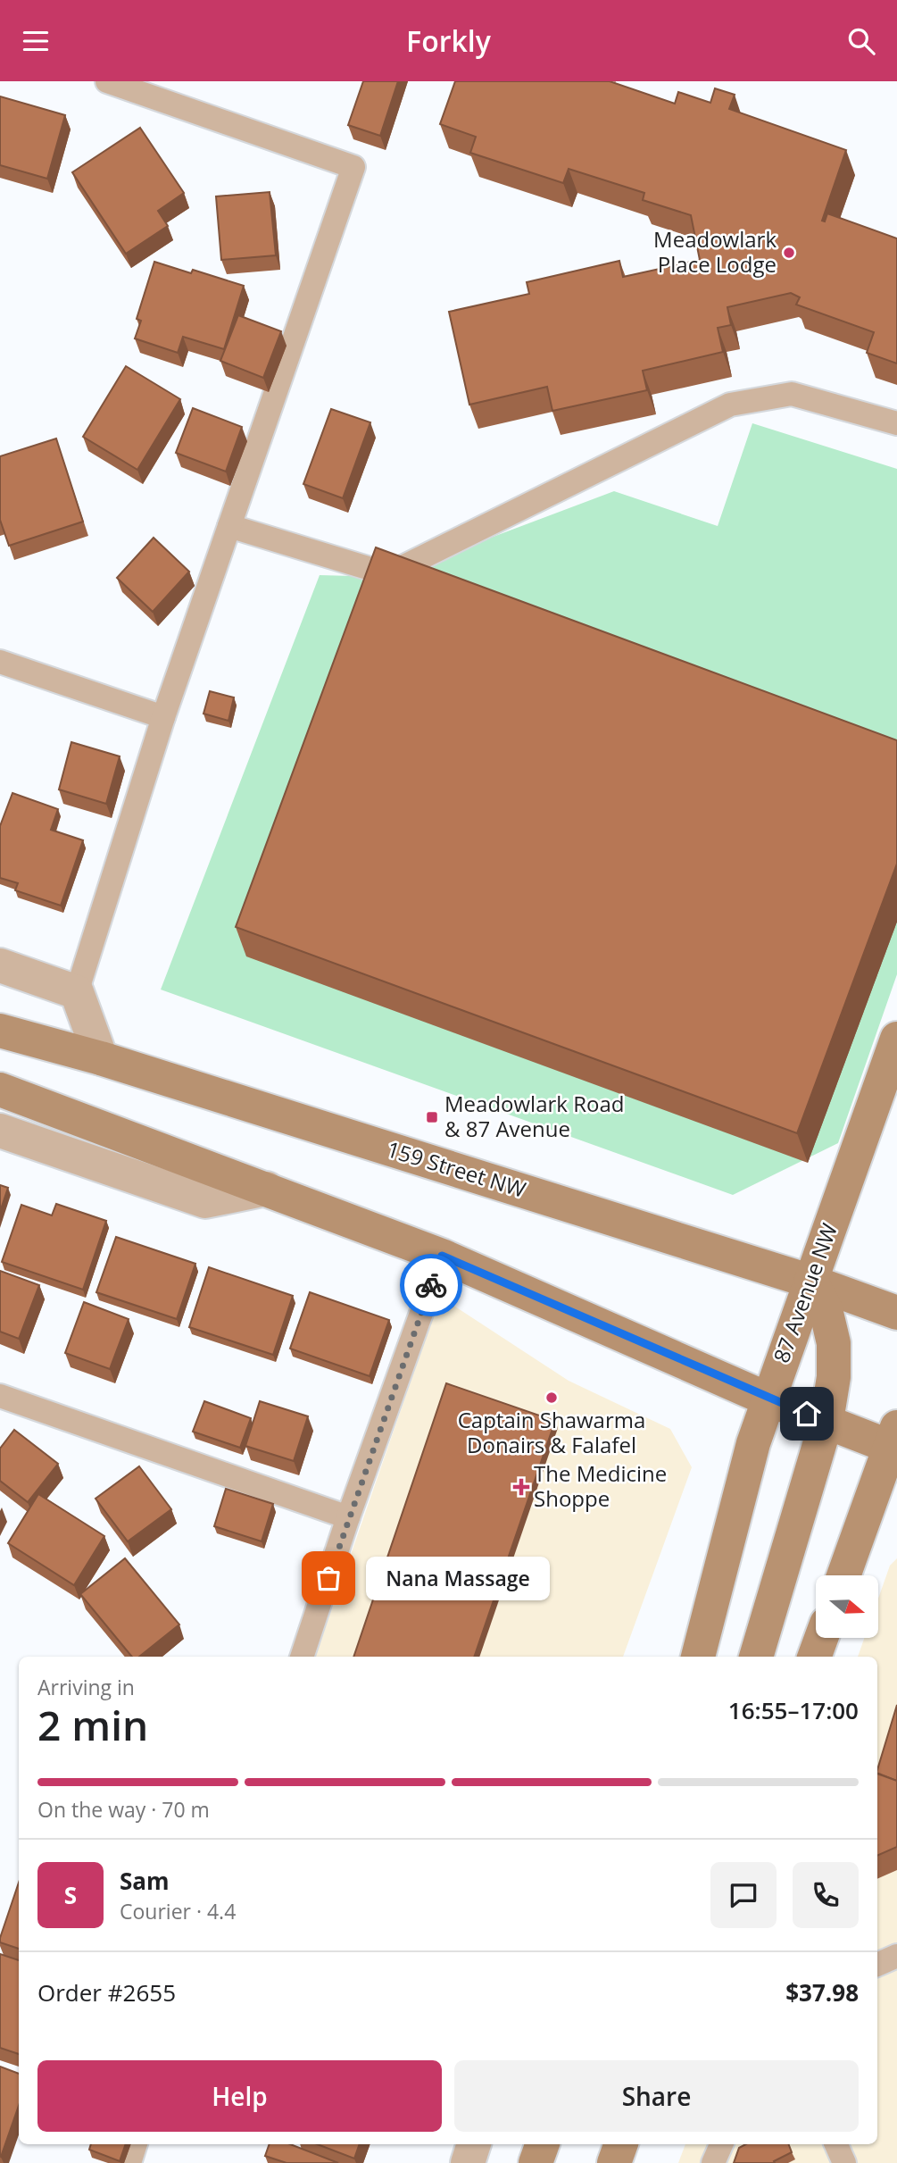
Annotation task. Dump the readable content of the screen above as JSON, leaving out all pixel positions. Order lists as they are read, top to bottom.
{
  "streets": {
    "main road": ["159 Street NW", "87 Avenue NW"]
  },
  "crossings": [
    ["159 Street NW", "87 Avenue NW"]
  ],
  "places": {
    "other": ["Meadowlark Place Lodge", "Captain Shawarma Donairs & Falafel", "Nana Massage"],
    "transit": ["Meadowlark Road & 87 Avenue"],
    "health": ["The Medicine Shoppe"]
  },
  "north": "right",
  "page": {
    "header": "Forkly",
    "bubble": "Nana Massage",
    "heading": ["2 min", "Arriving in", "16:55–17:00"],
    "panel": [
      "Sam",
      "Courier · 4.4",
      "Order #2655",
      "$37.98"
    ],
    "bar": "On the way · 70 m",
    "round": "S",
    "buttons": ["Help", "Share"]
  }
}
